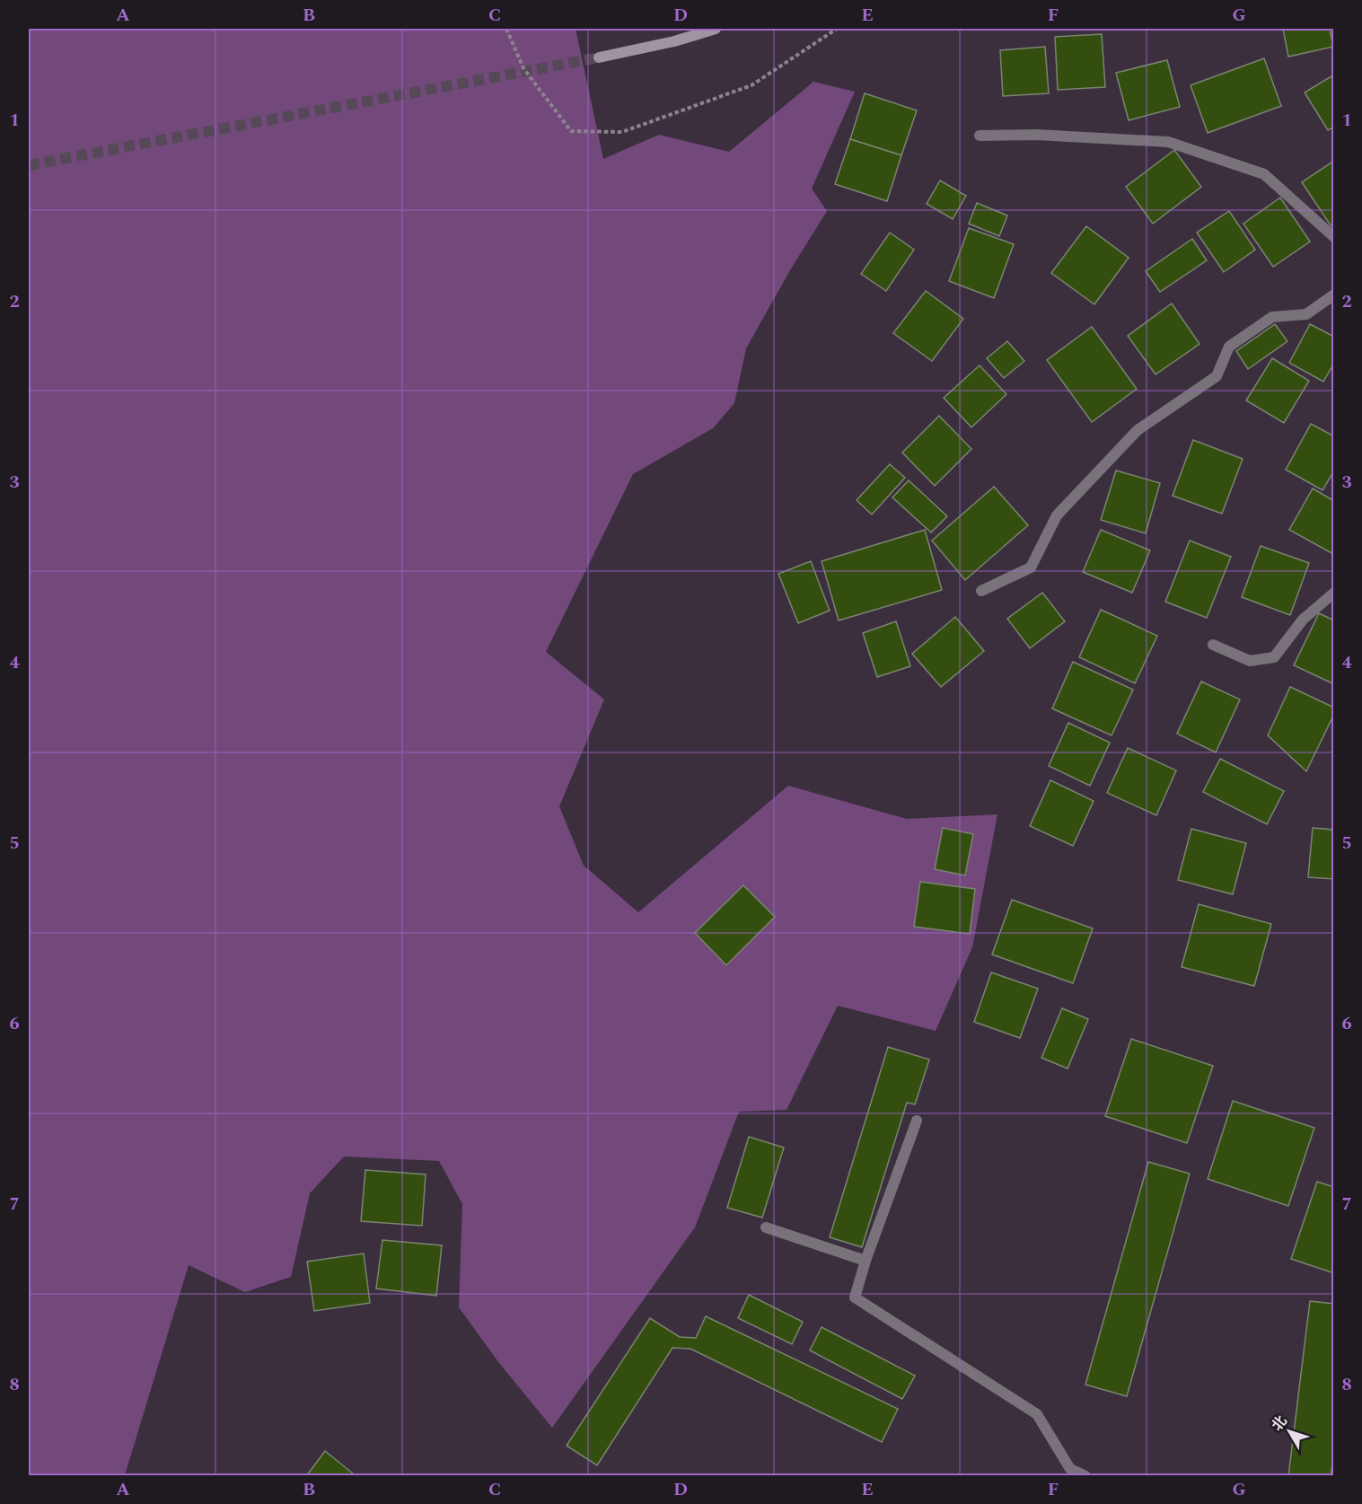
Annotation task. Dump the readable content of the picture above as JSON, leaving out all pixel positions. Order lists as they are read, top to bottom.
{
  "north": "top left",
  "grid": {
    "columns": [
      "A",
      "B",
      "C",
      "D",
      "E",
      "F",
      "G"
    ],
    "rows": [
      "1",
      "2",
      "3",
      "4",
      "5",
      "6",
      "7",
      "8"
    ]
  }
}
